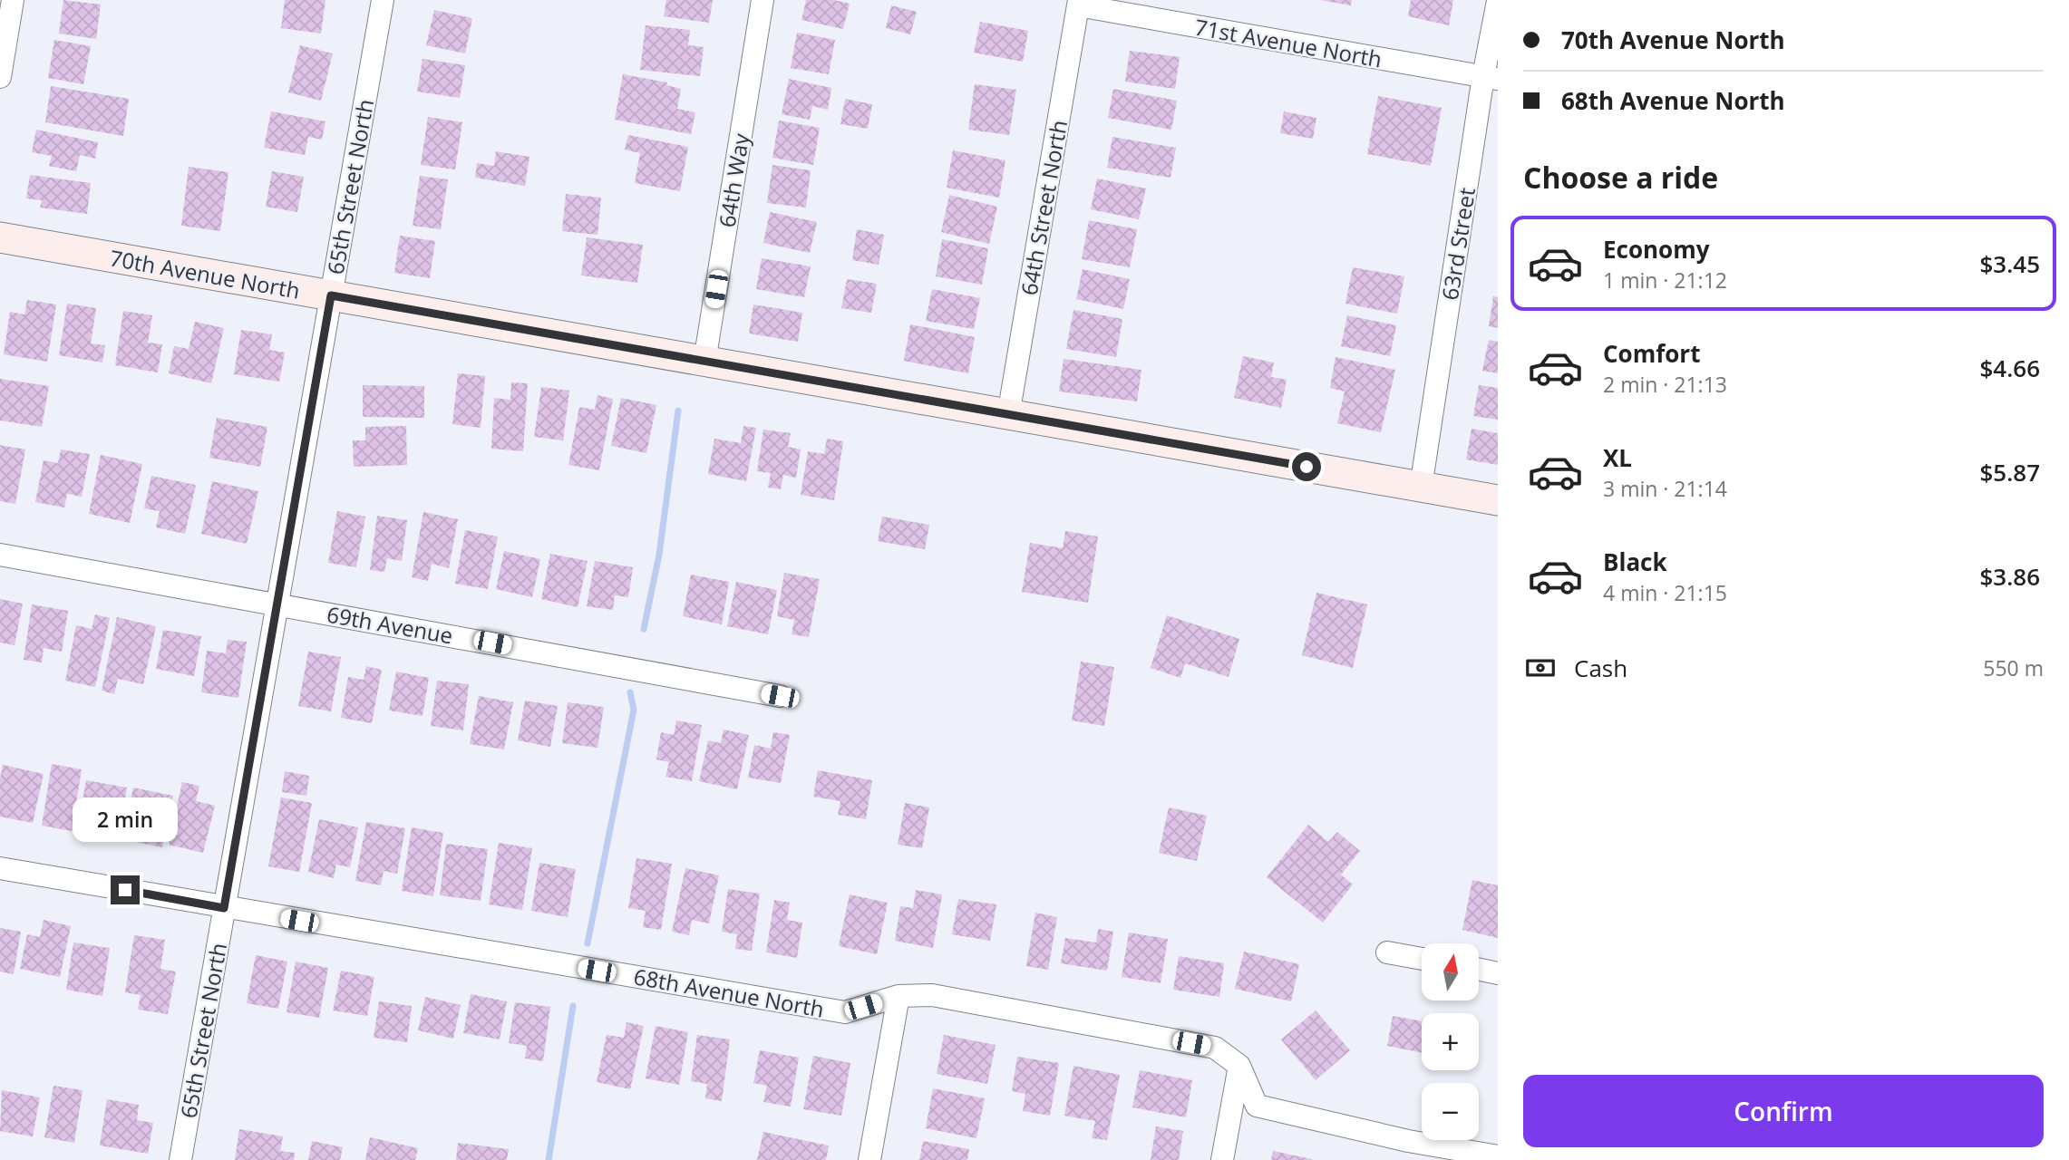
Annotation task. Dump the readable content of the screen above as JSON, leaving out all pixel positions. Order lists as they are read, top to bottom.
{
  "streets": {
    "street": [
      "71st Avenue North",
      "64th Way",
      "65th Street North",
      "64th Street North",
      "63rd Street",
      "70th Avenue North",
      "69th Avenue",
      "68th Avenue North"
    ]
  },
  "crossings": [
    ["71st Avenue North", "64th Street North"],
    ["71st Avenue North", "63rd Street"],
    ["64th Way", "70th Avenue North"],
    ["65th Street North", "70th Avenue North"],
    ["65th Street North", "69th Avenue"],
    ["65th Street North", "68th Avenue North"],
    ["64th Street North", "70th Avenue North"],
    ["63rd Street", "70th Avenue North"]
  ],
  "north": "top",
  "page": {
    "banner": ["70th Avenue North", "68th Avenue North"],
    "heading": "Choose a ride",
    "list": [
      {
        "name": "Economy",
        "note": "1 min · 21:12",
        "value": "$3.45"
      },
      {
        "name": "Comfort",
        "note": "2 min · 21:13",
        "value": "$4.66"
      },
      {
        "name": "XL",
        "note": "3 min · 21:14",
        "value": "$5.87"
      },
      {
        "name": "Black",
        "note": "4 min · 21:15",
        "value": "$3.86"
      }
    ],
    "pay": ["Cash", "550 m"],
    "bubble": "2 min",
    "map_buttons": ["+", "−"],
    "buttons": "Confirm"
  }
}
